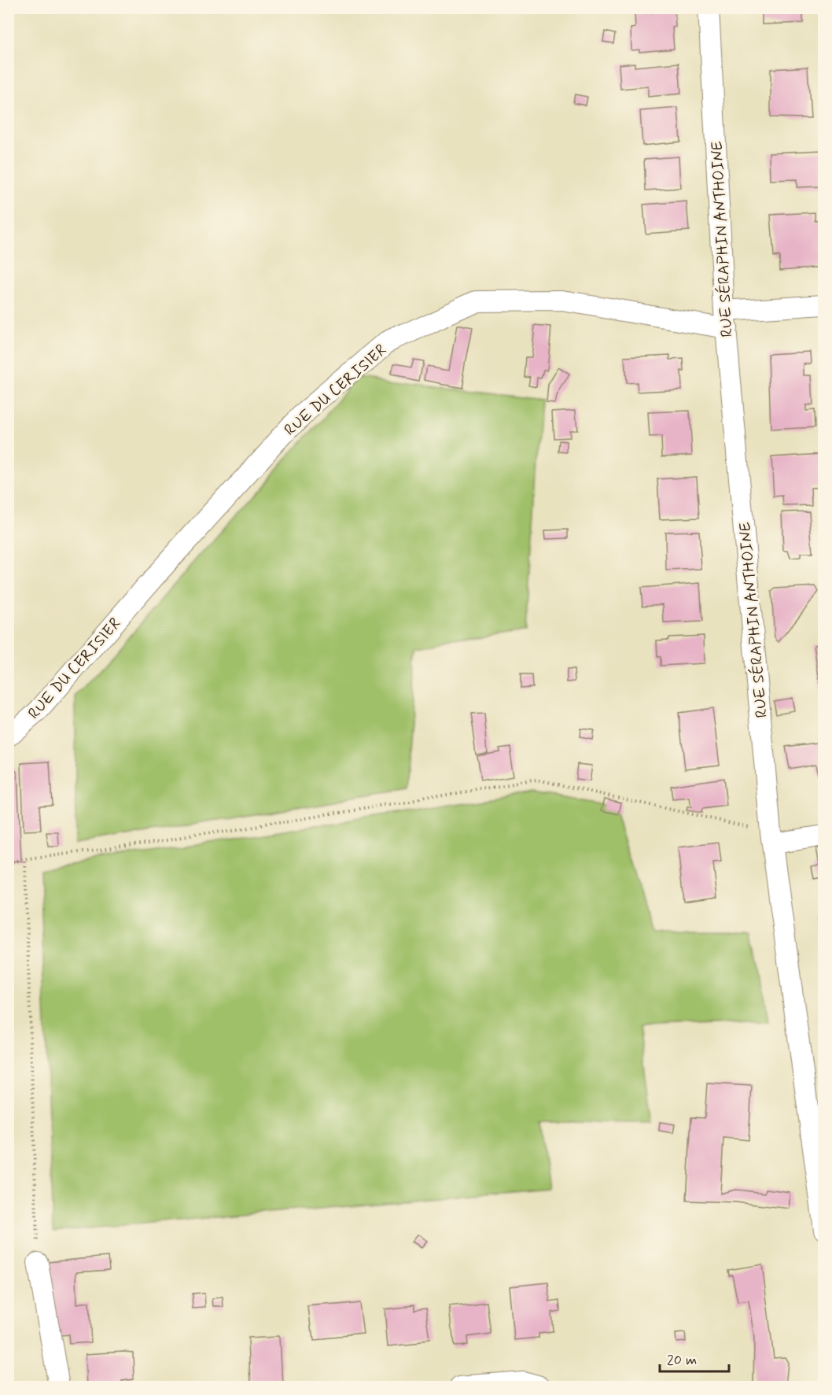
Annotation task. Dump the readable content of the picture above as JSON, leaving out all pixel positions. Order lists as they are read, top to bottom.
{
  "streets": {
    "street": ["RUE SÉRAPHIN ANTHOINE", "RUE DU CERISIER"]
  },
  "crossings": [
    ["RUE SÉRAPHIN ANTHOINE", "RUE DU CERISIER"]
  ],
  "scale_bar": "20 m"
}
